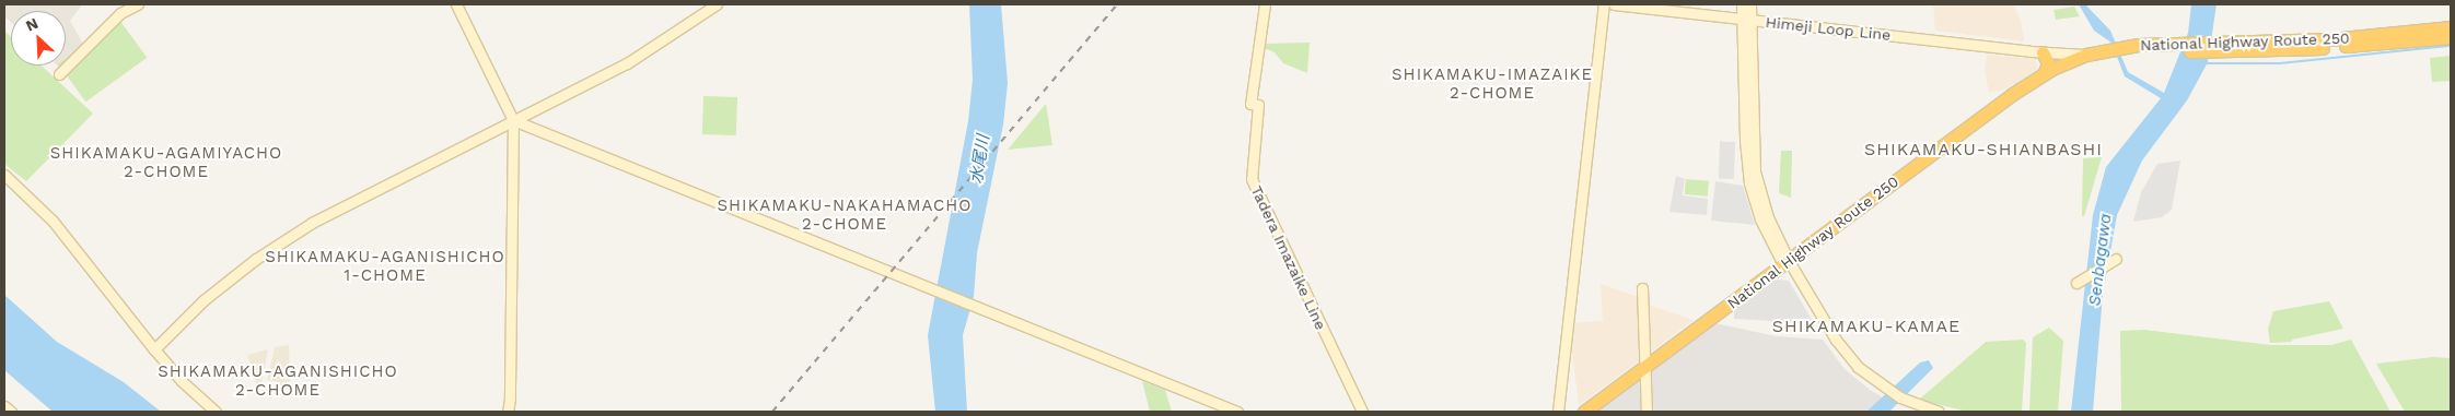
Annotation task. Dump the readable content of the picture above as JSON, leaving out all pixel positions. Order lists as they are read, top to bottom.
{
  "streets": {
    "highway": ["National Highway Route 250"],
    "street": ["Himeji Loop Line", "Tadera Imazaike Line"]
  },
  "crossings": [
    ["Himeji Loop Line", "National Highway Route 250"]
  ],
  "districts": [
    "SHIKAMAKU-IMAZAIKE 2-CHOME",
    "SHIKAMAKU-SHIANBASHI",
    "SHIKAMAKU-AGAMIYACHO 2-CHOME",
    "SHIKAMAKU-NAKAHAMACHO 2-CHOME",
    "SHIKAMAKU-AGANISHICHO 1-CHOME",
    "SHIKAMAKU-KAMAE",
    "SHIKAMAKU-AGANISHICHO 2-CHOME"
  ],
  "water": ["水尾川", "Senbagawa"],
  "north": "top left"
}
